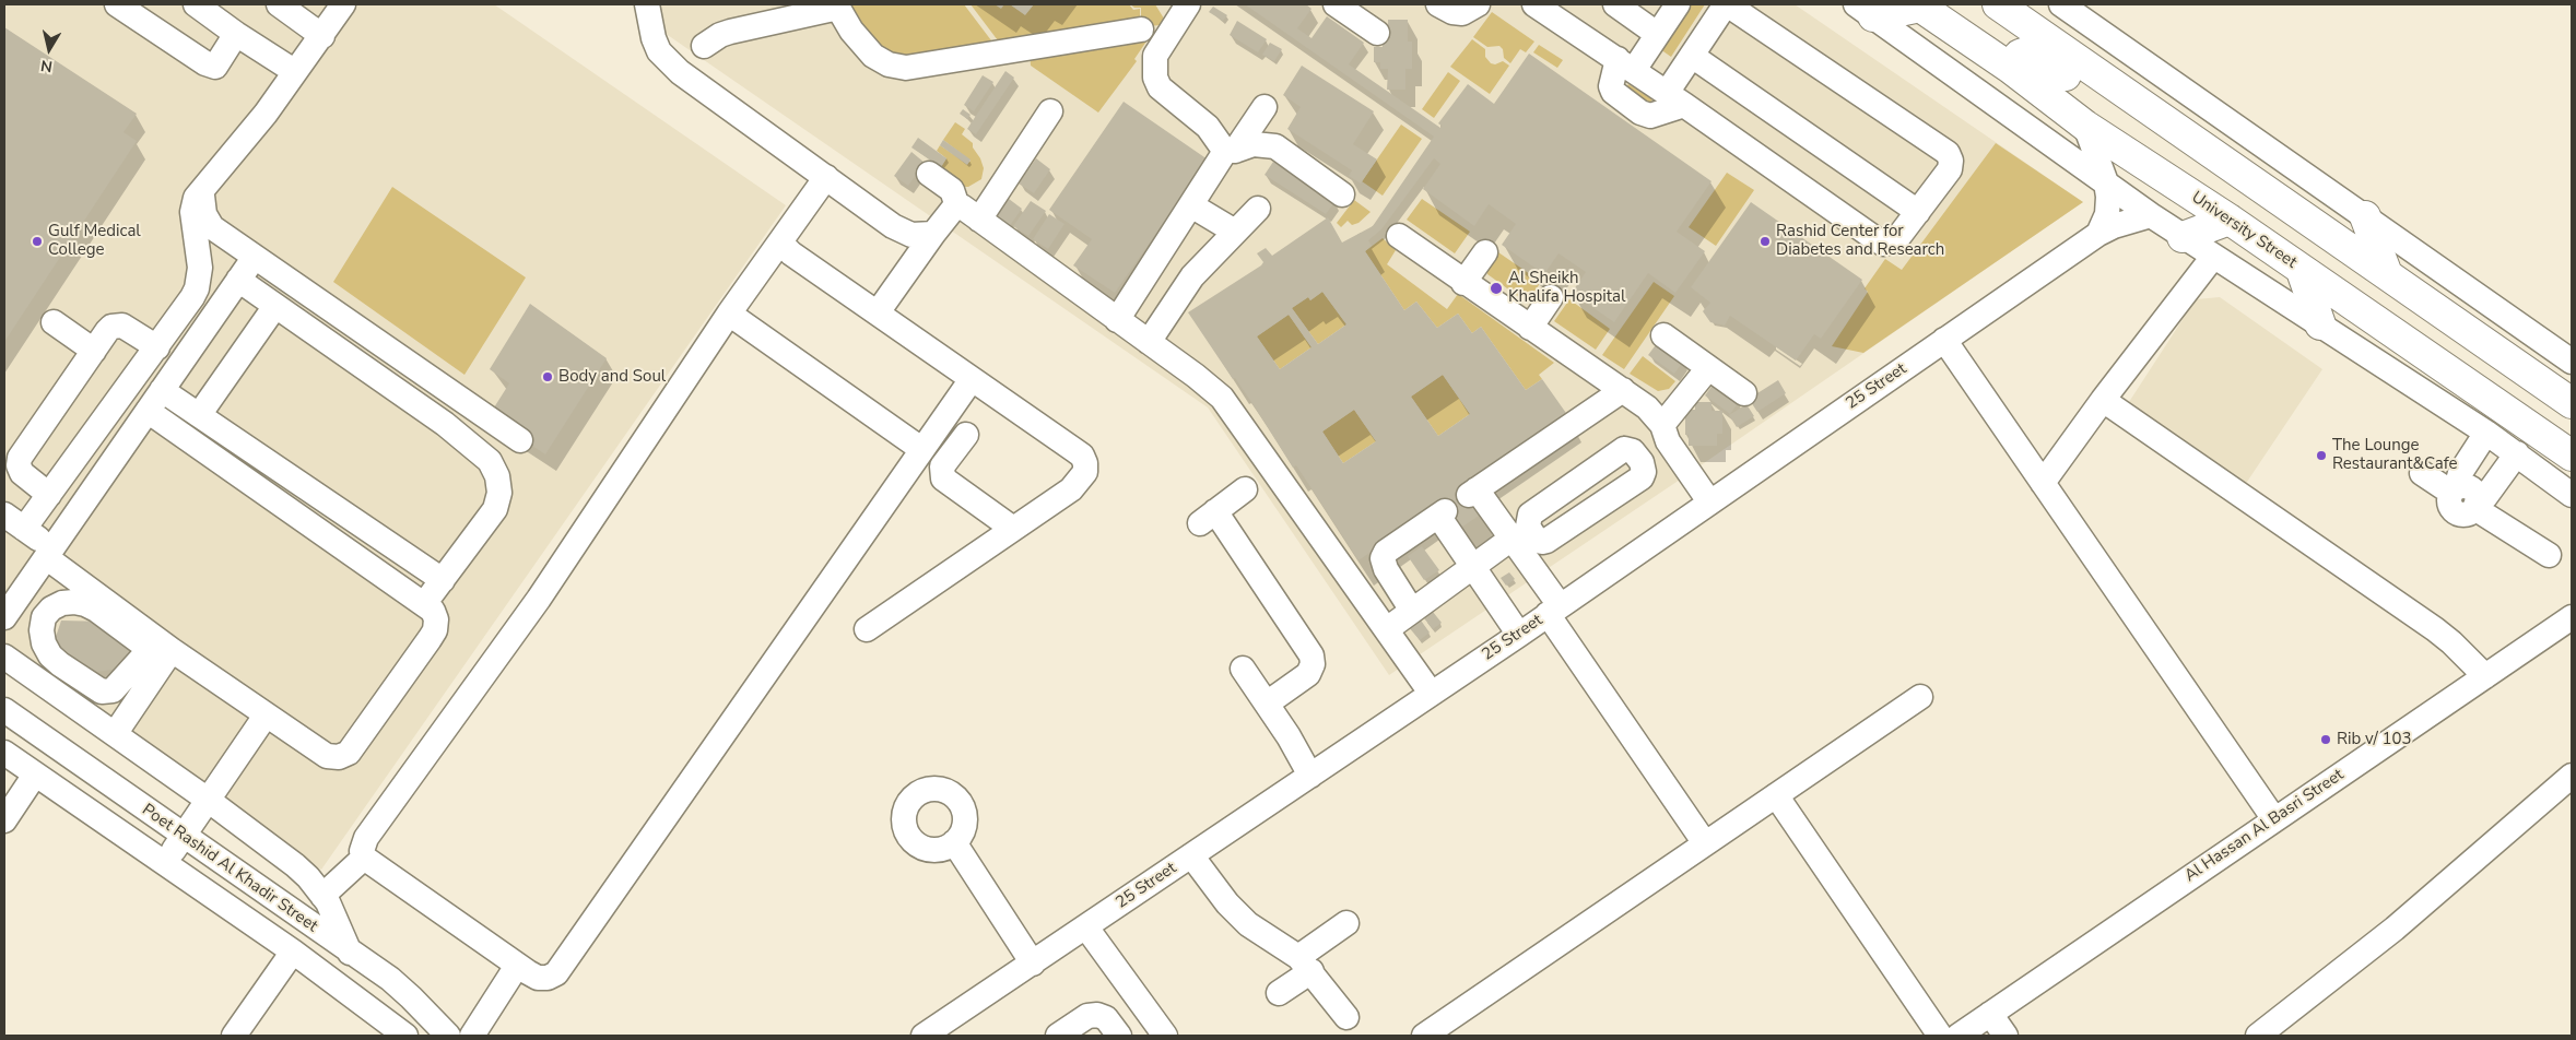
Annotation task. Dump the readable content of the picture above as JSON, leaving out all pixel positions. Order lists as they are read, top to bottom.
{
  "streets": {
    "main road": ["University Street"],
    "street": ["25 Street", "Al Hassan Al Basri Street", "Poet Rashid Al Khadir Street"]
  },
  "places": [
    "Gulf Medical College",
    "Rashid Center for Diabetes and Research",
    "Al Sheikh Khalifa Hospital",
    "Body and Soul",
    "The Lounge Restaurant&Cafe",
    "Rib v/ 103"
  ],
  "north": "bottom"
}
